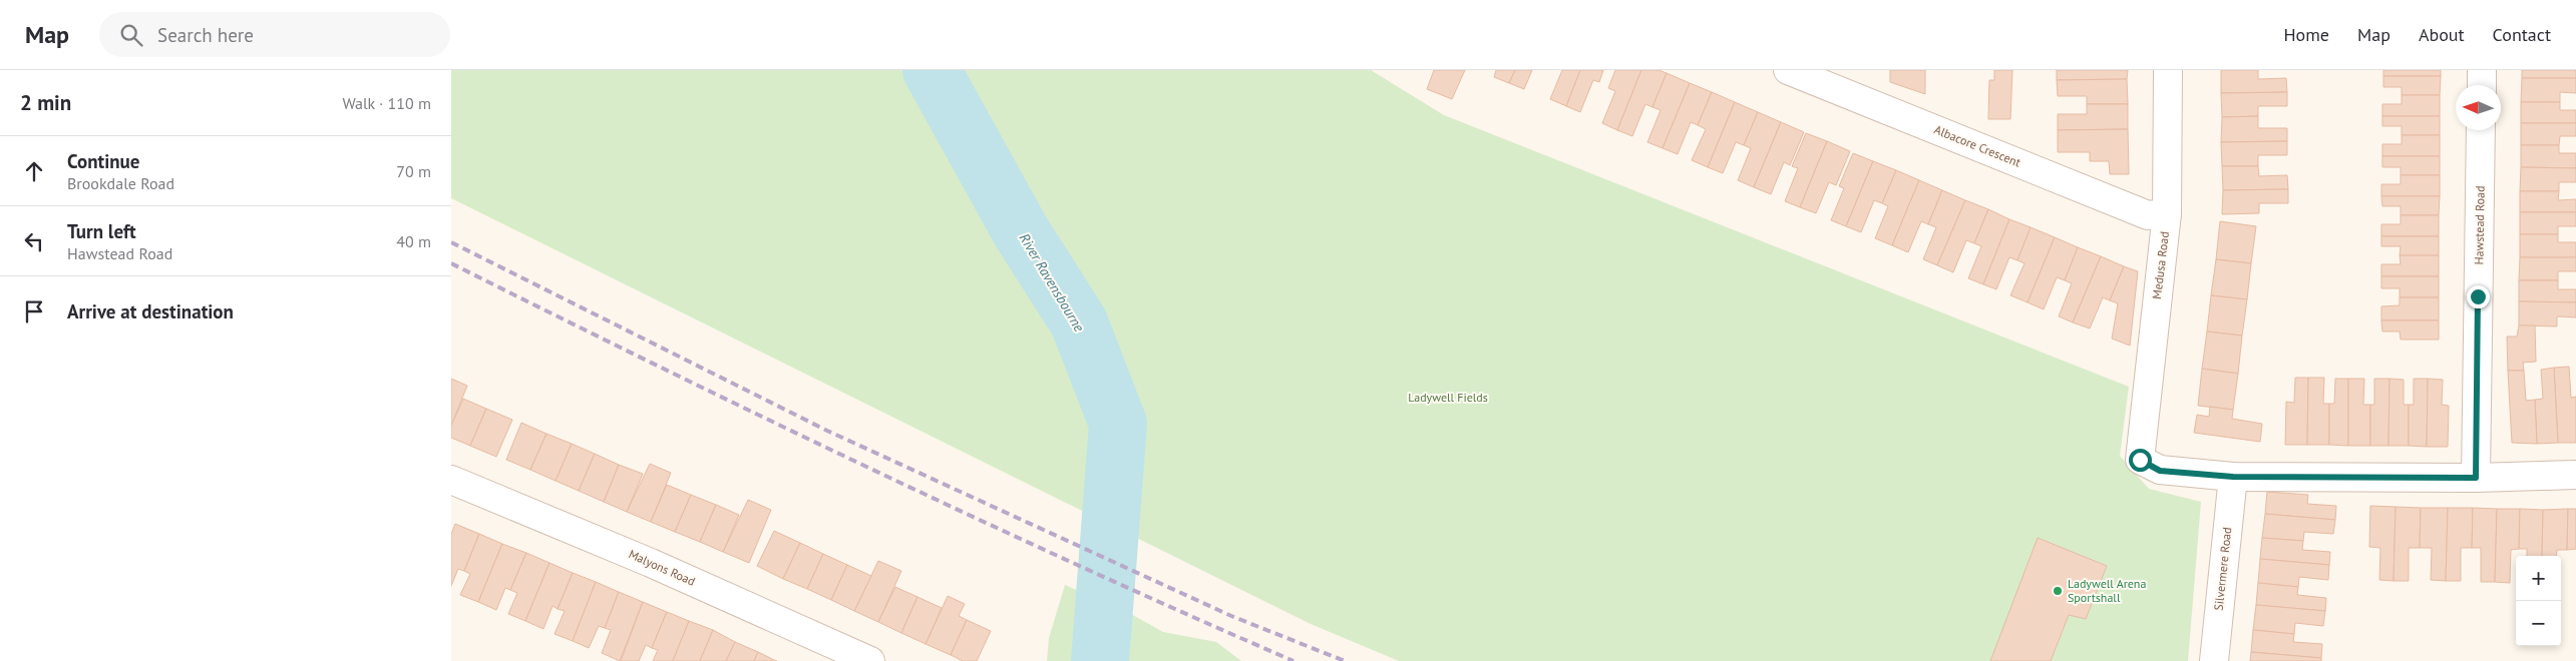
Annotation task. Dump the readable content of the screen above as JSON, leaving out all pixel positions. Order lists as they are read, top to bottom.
{
  "streets": {
    "street": [
      "Albacore Crescent",
      "Hawstead Road",
      "Medusa Road",
      "Malyons Road",
      "Silvermere Road"
    ]
  },
  "crossings": [
    ["Albacore Crescent", "Medusa Road"],
    ["Medusa Road", "Silvermere Road"]
  ],
  "water": ["River Ravensbourne"],
  "parks": ["Ladywell Fields"],
  "places": ["Ladywell Arena Sportshall"],
  "north": "left",
  "page": {
    "header": "Map",
    "search": "Search here",
    "nav": [
      "Home",
      "Map",
      "About",
      "Contact"
    ],
    "heading": ["2 min", "Walk · 110 m"],
    "list": [
      ["Continue", "Brookdale Road", "70 m"],
      ["Turn left", "Hawstead Road", "40 m"],
      "Arrive at destination"
    ],
    "map_buttons": ["+", "−"]
  }
}
